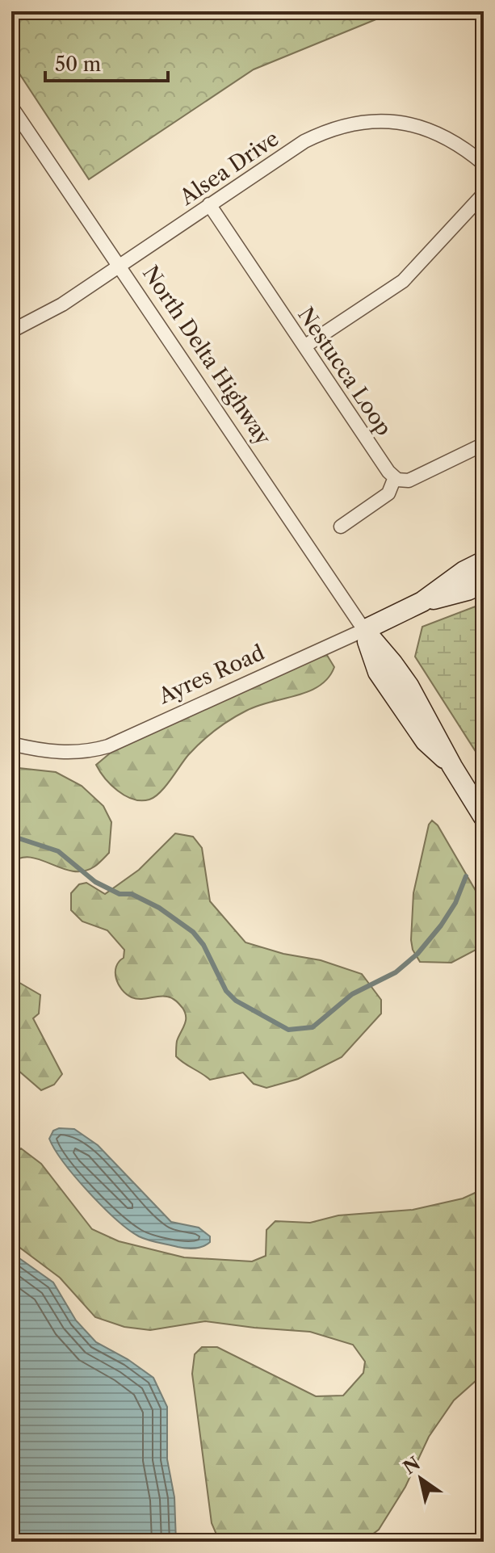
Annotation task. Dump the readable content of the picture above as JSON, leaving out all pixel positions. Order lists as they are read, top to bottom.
{
  "streets": {
    "street": [
      "Alsea Drive",
      "North Delta Highway",
      "Nestucca Loop",
      "Ayres Road"
    ]
  },
  "crossings": [
    ["Alsea Drive", "North Delta Highway"],
    ["Alsea Drive", "Nestucca Loop"],
    ["North Delta Highway", "Ayres Road"]
  ],
  "scale_bar": "50 m",
  "north": "top left"
}
